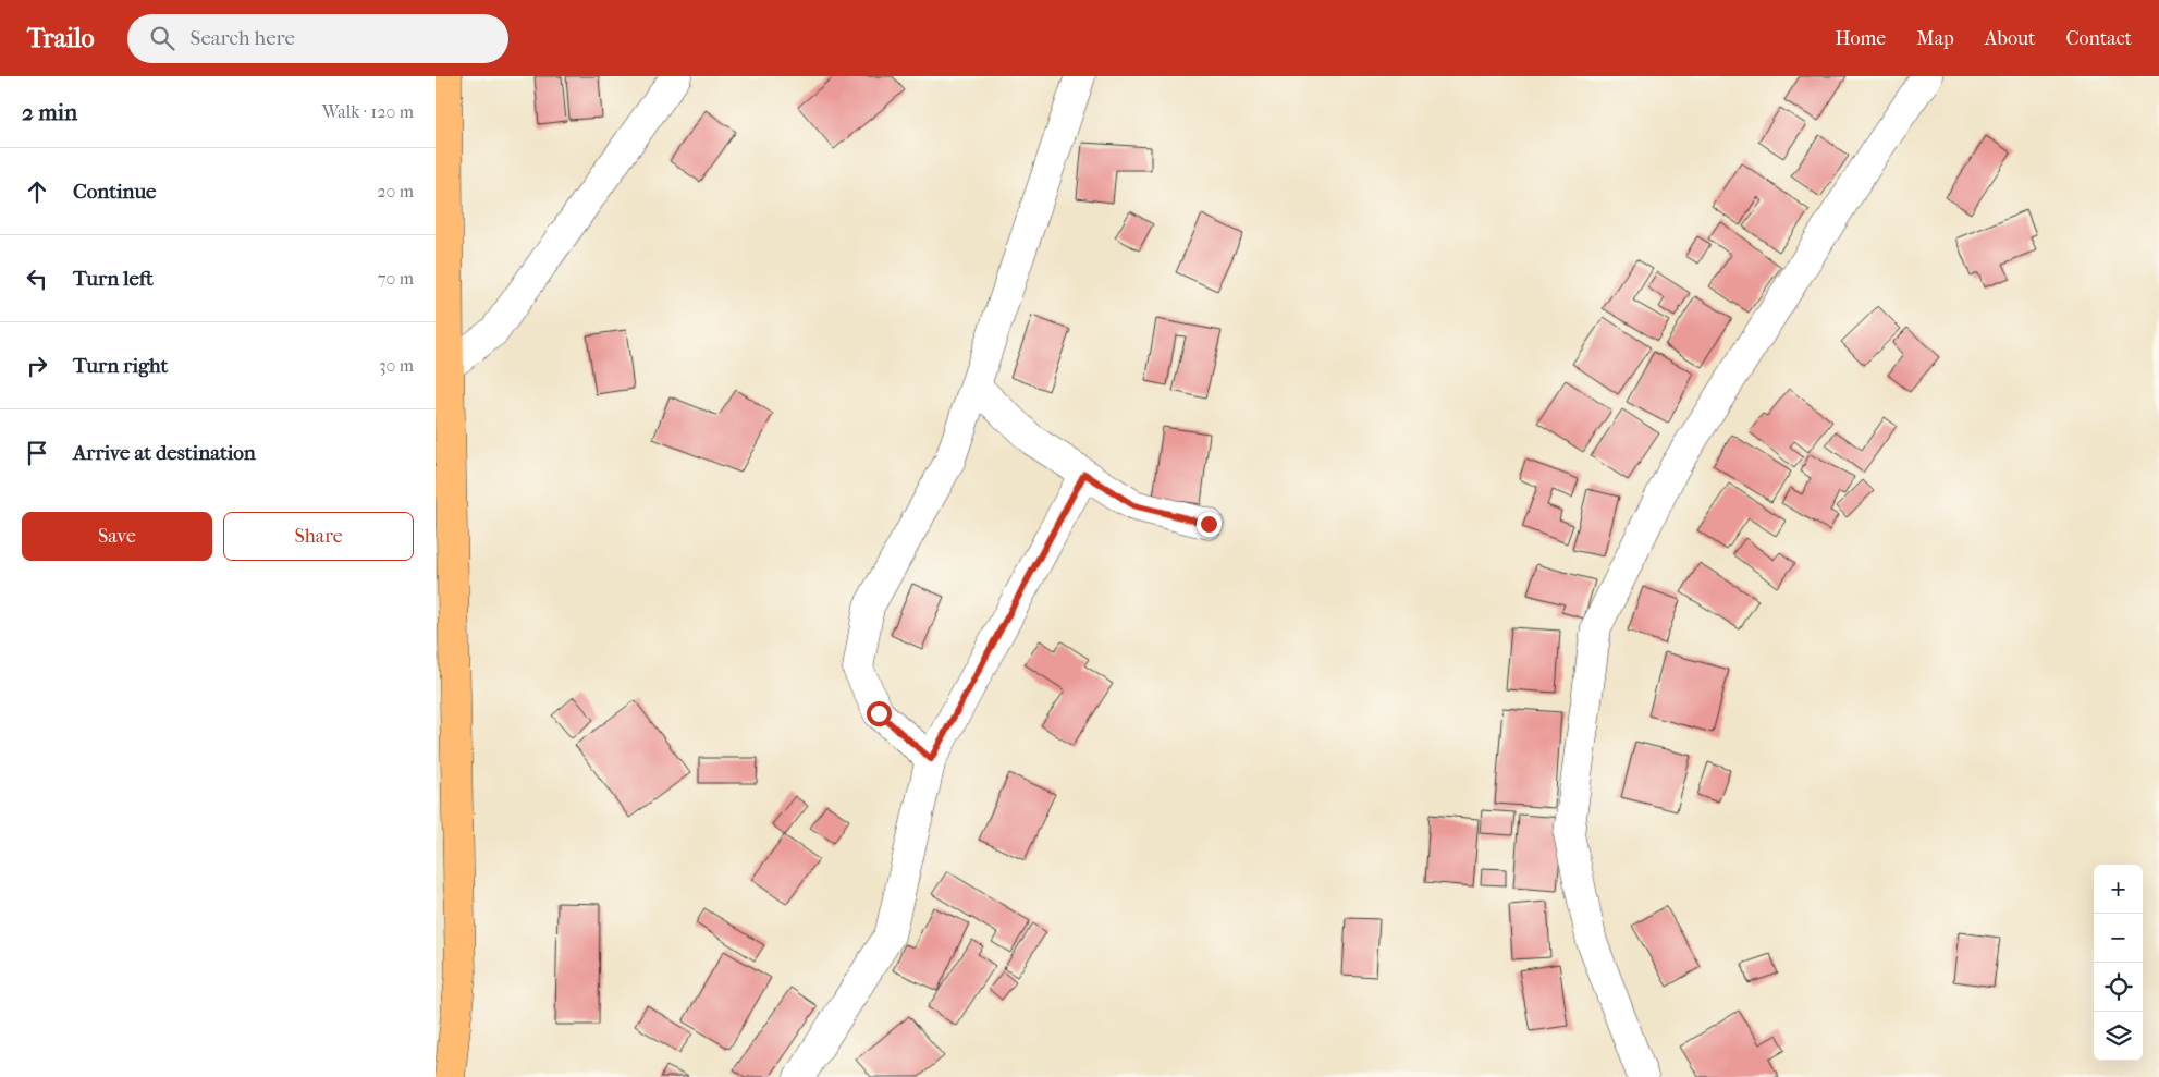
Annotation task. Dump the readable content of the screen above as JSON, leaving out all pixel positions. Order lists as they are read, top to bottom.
{
  "page": {
    "header": "Trailo",
    "search": "Search here",
    "nav": [
      "Home",
      "Map",
      "About",
      "Contact"
    ],
    "heading": ["2 min", "Walk · 120 m"],
    "list": [
      ["Continue", "20 m"],
      ["Turn left", "70 m"],
      ["Turn right", "30 m"],
      "Arrive at destination"
    ],
    "buttons": ["Save", "Share"],
    "map_buttons": ["+", "−"]
  }
}
